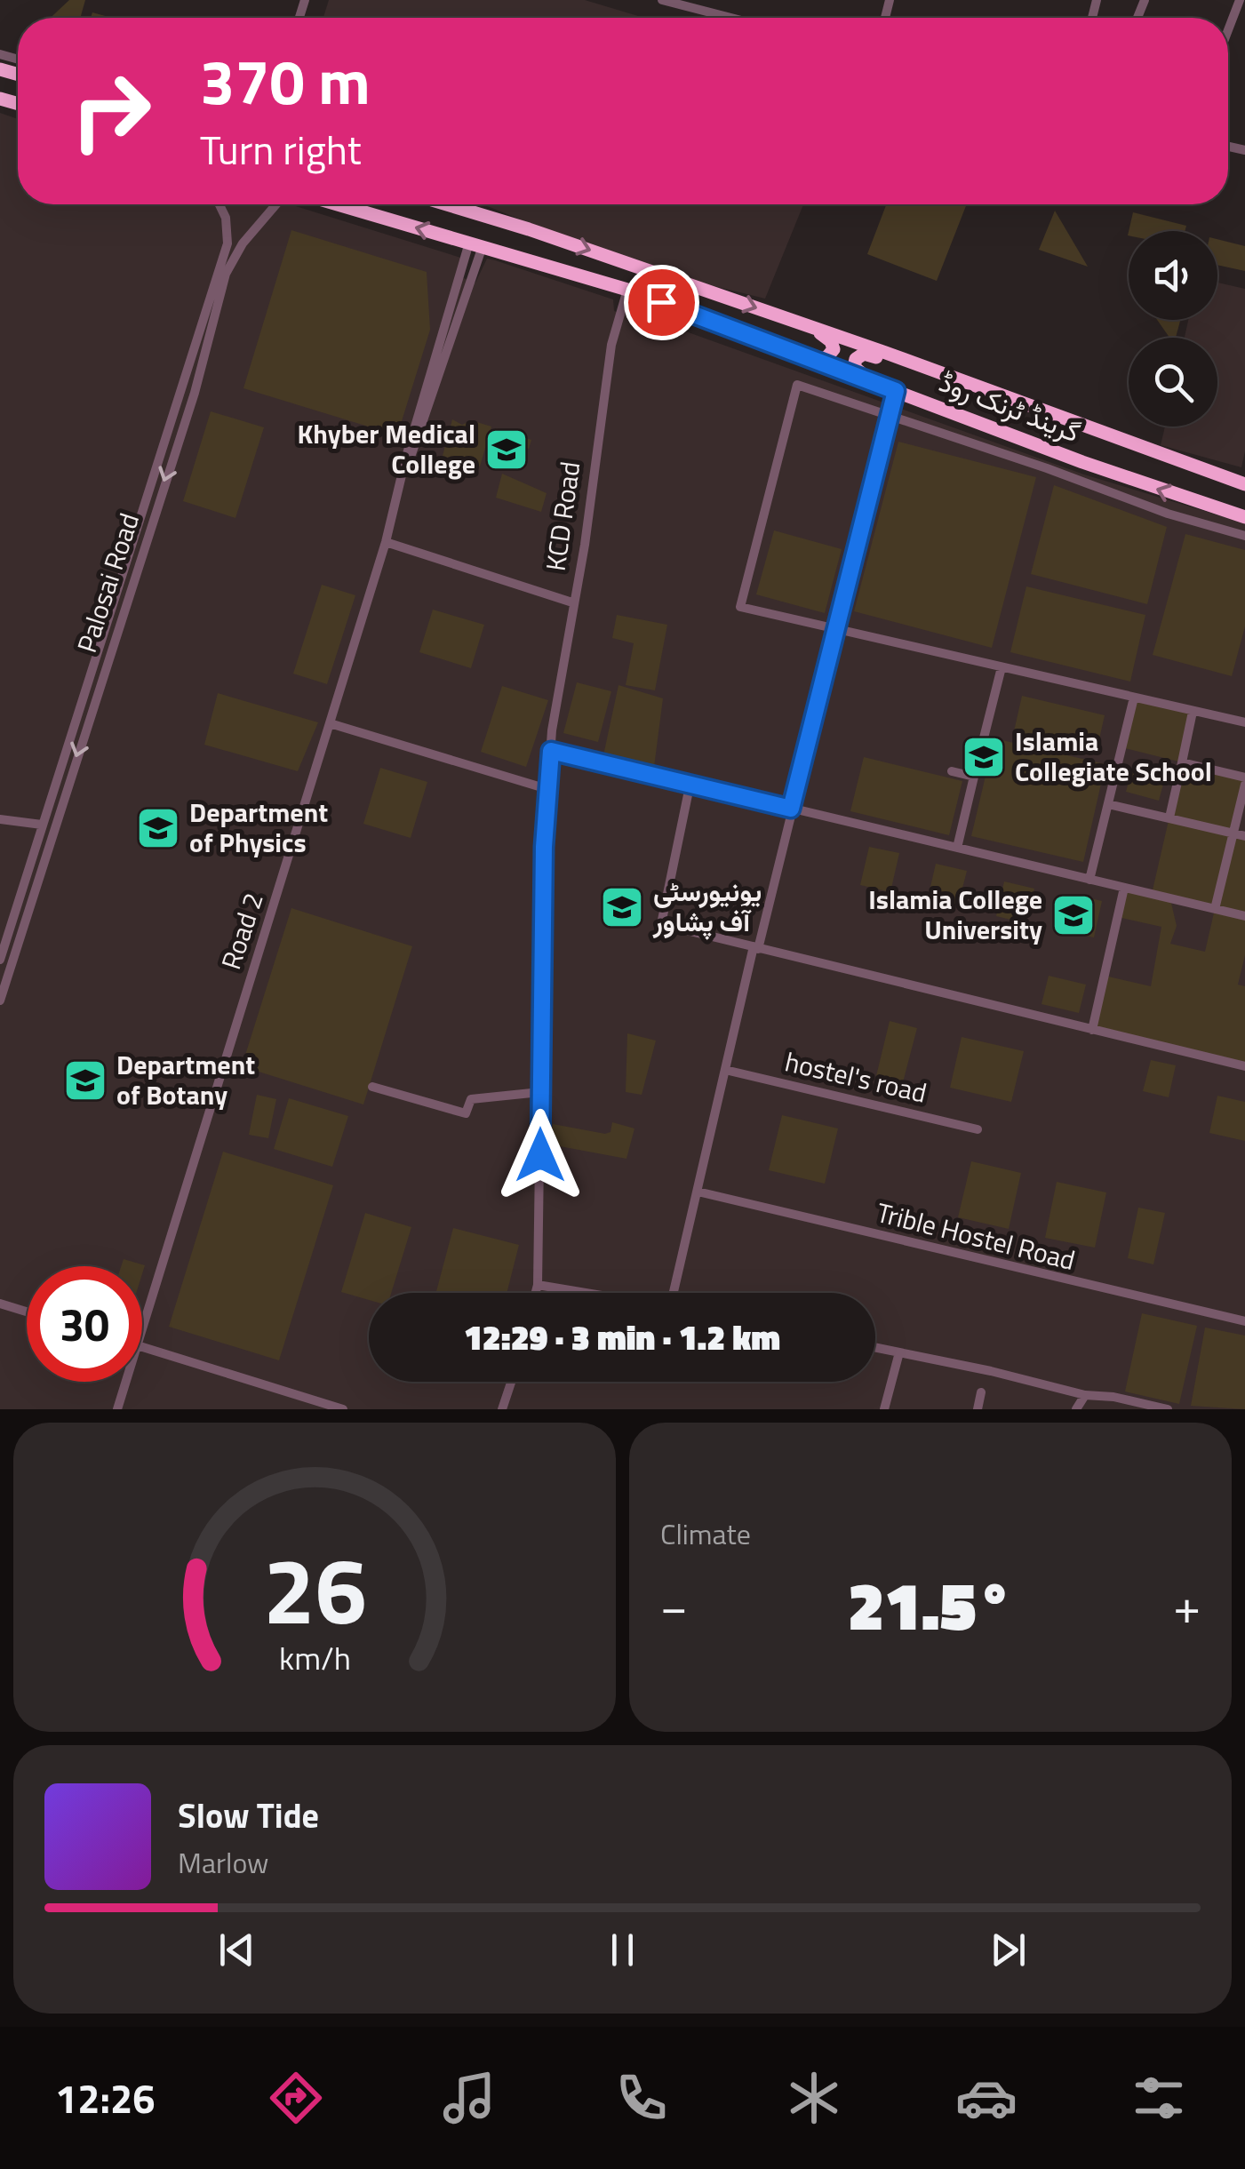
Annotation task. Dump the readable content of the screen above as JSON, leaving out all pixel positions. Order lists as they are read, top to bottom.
{
  "streets": {
    "highway": ["گرینڈ ٹرنک روڈ"],
    "street": [
      "KCD Road",
      "Palosai Road",
      "Road 2",
      "hostel's road",
      "Trible Hostel Road"
    ]
  },
  "crossings": [
    ["گرینڈ ٹرنک روڈ", "KCD Road"],
    ["گرینڈ ٹرنک روڈ", "Road 2"]
  ],
  "places": {
    "school or university": [
      "Khyber Medical College",
      "Islamia Collegiate School",
      "Department of Physics",
      "یونیورسٹی آف پشاور",
      "Islamia College University",
      "Department of Botany"
    ]
  },
  "page": {
    "turn": ["370 m", "Turn right"],
    "limit": "30",
    "trip": "12:29 · 3 min · 1.2 km",
    "tile": "Climate",
    "heat": ["−", "21.5°", "+"],
    "song": ["Slow Tide", "Marlow"],
    "tabs": "12:26",
    "gauge": ["26", "km/h"]
  }
}
